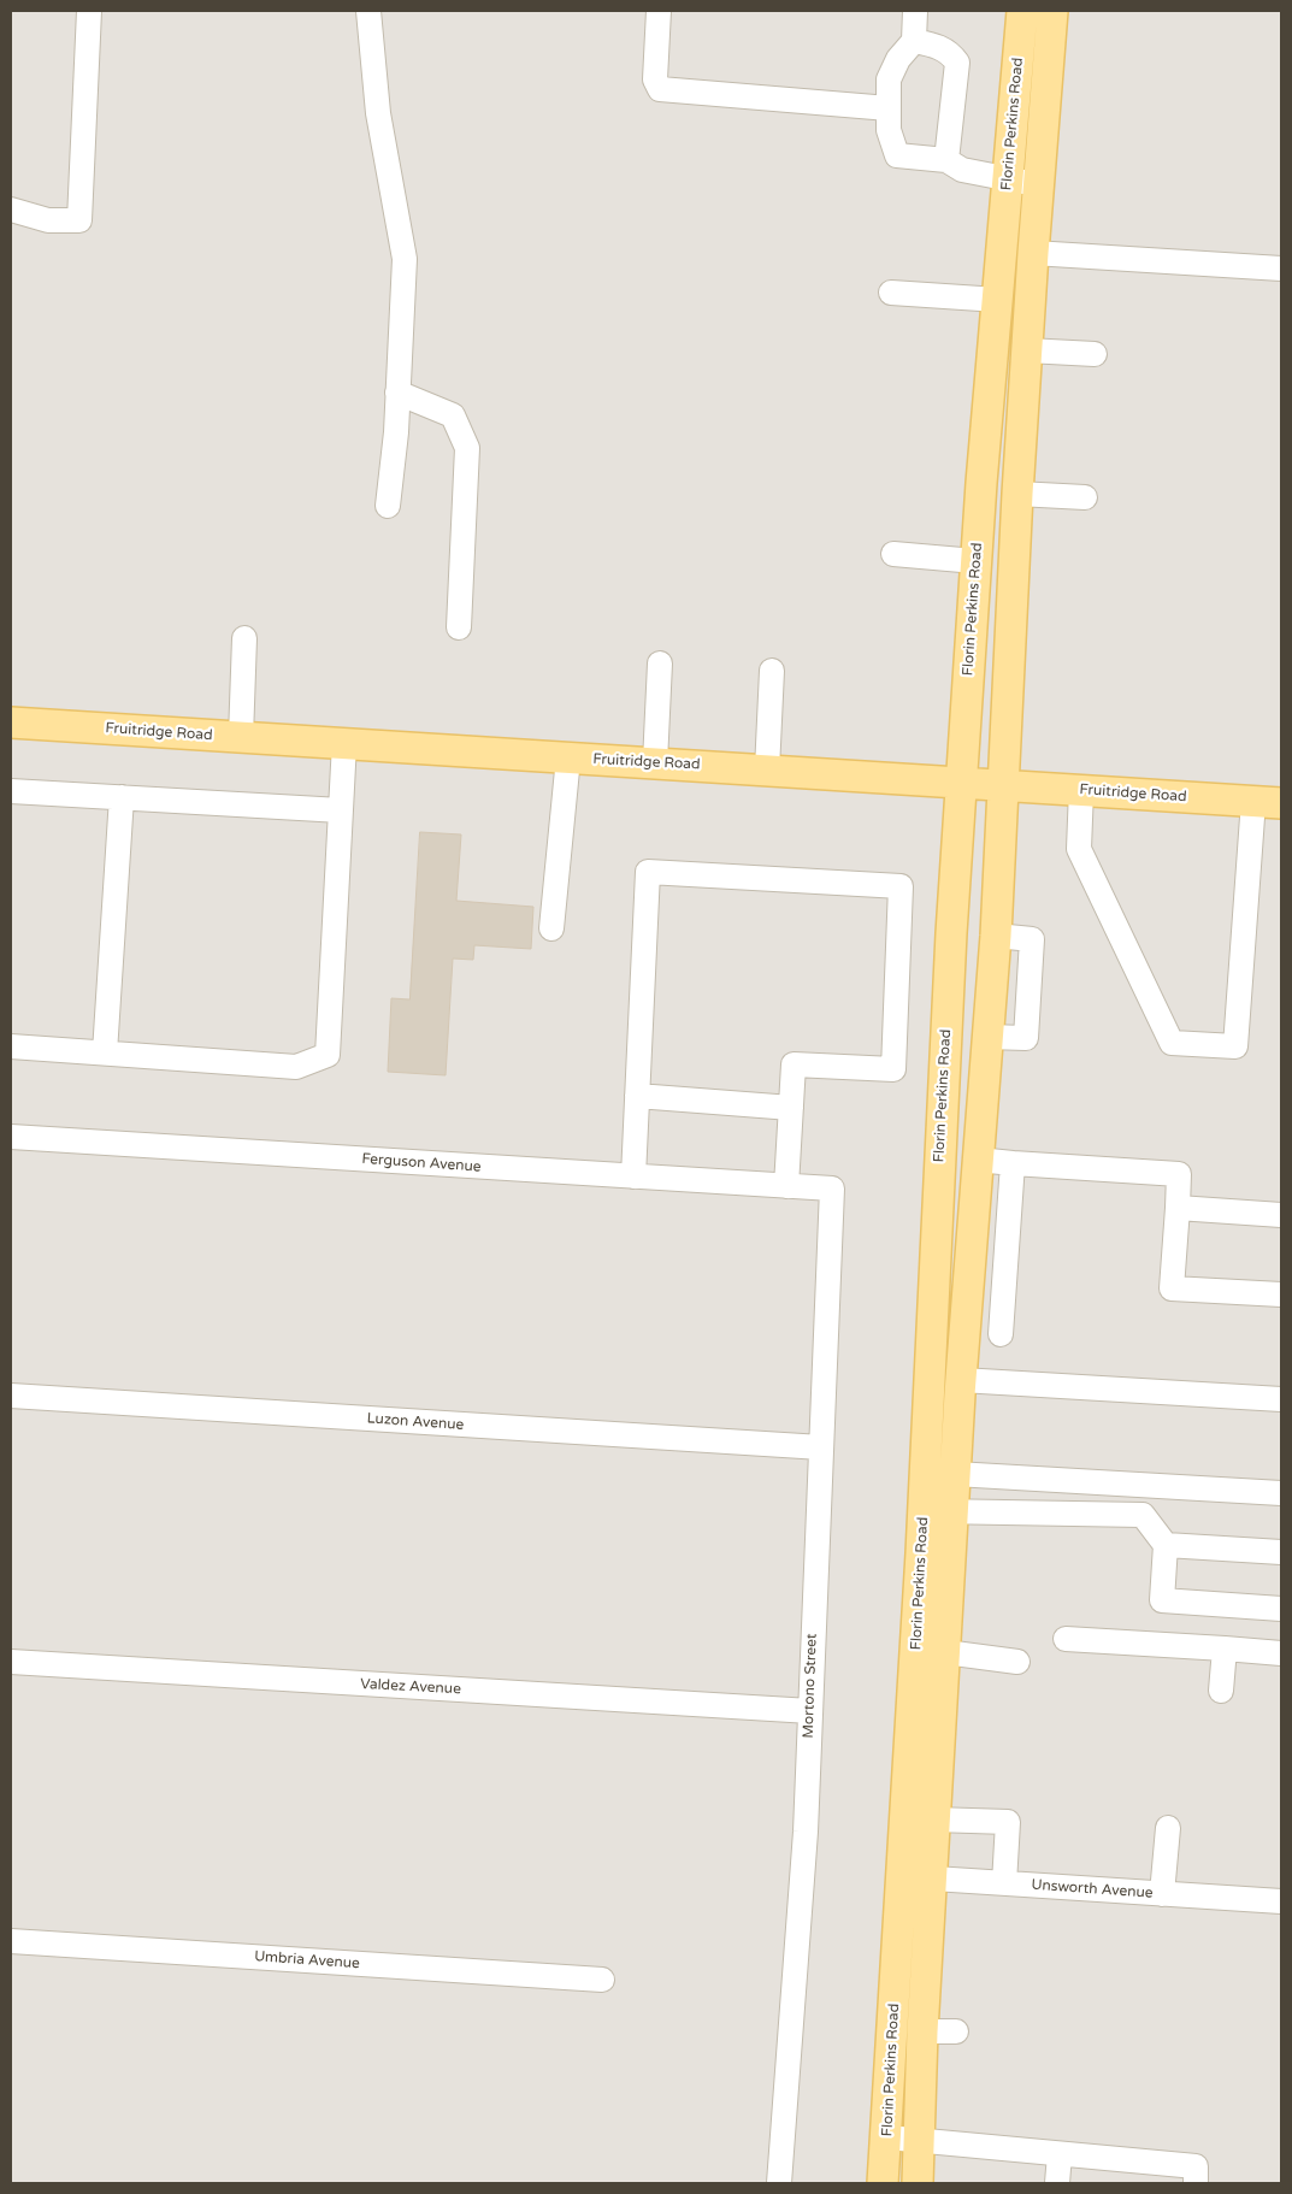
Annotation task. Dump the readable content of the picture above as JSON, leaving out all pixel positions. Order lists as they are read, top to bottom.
{
  "streets": {
    "main road": ["Florin Perkins Road", "Fruitridge Road"],
    "street": [
      "Ferguson Avenue",
      "Luzon Avenue",
      "Mortono Street",
      "Valdez Avenue",
      "Unsworth Avenue",
      "Umbria Avenue"
    ]
  },
  "crossings": [
    ["Florin Perkins Road", "Fruitridge Road"],
    ["Florin Perkins Road", "Unsworth Avenue"],
    ["Ferguson Avenue", "Mortono Street"],
    ["Luzon Avenue", "Mortono Street"],
    ["Mortono Street", "Valdez Avenue"]
  ]
}
